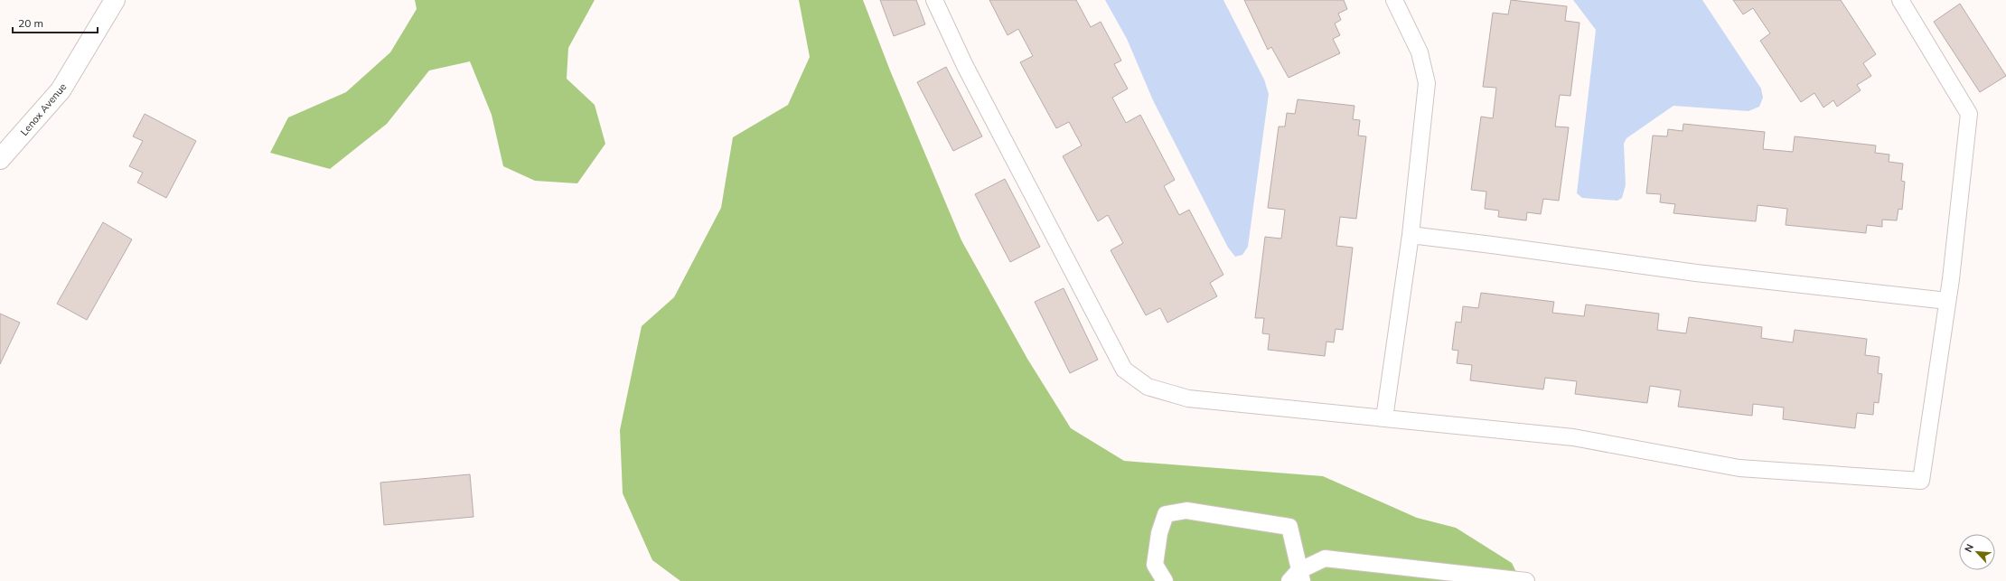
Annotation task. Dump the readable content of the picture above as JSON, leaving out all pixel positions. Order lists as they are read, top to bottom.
{
  "streets": {
    "street": ["Lenox Avenue"]
  },
  "scale_bar": "20 m",
  "north": "top left"
}
